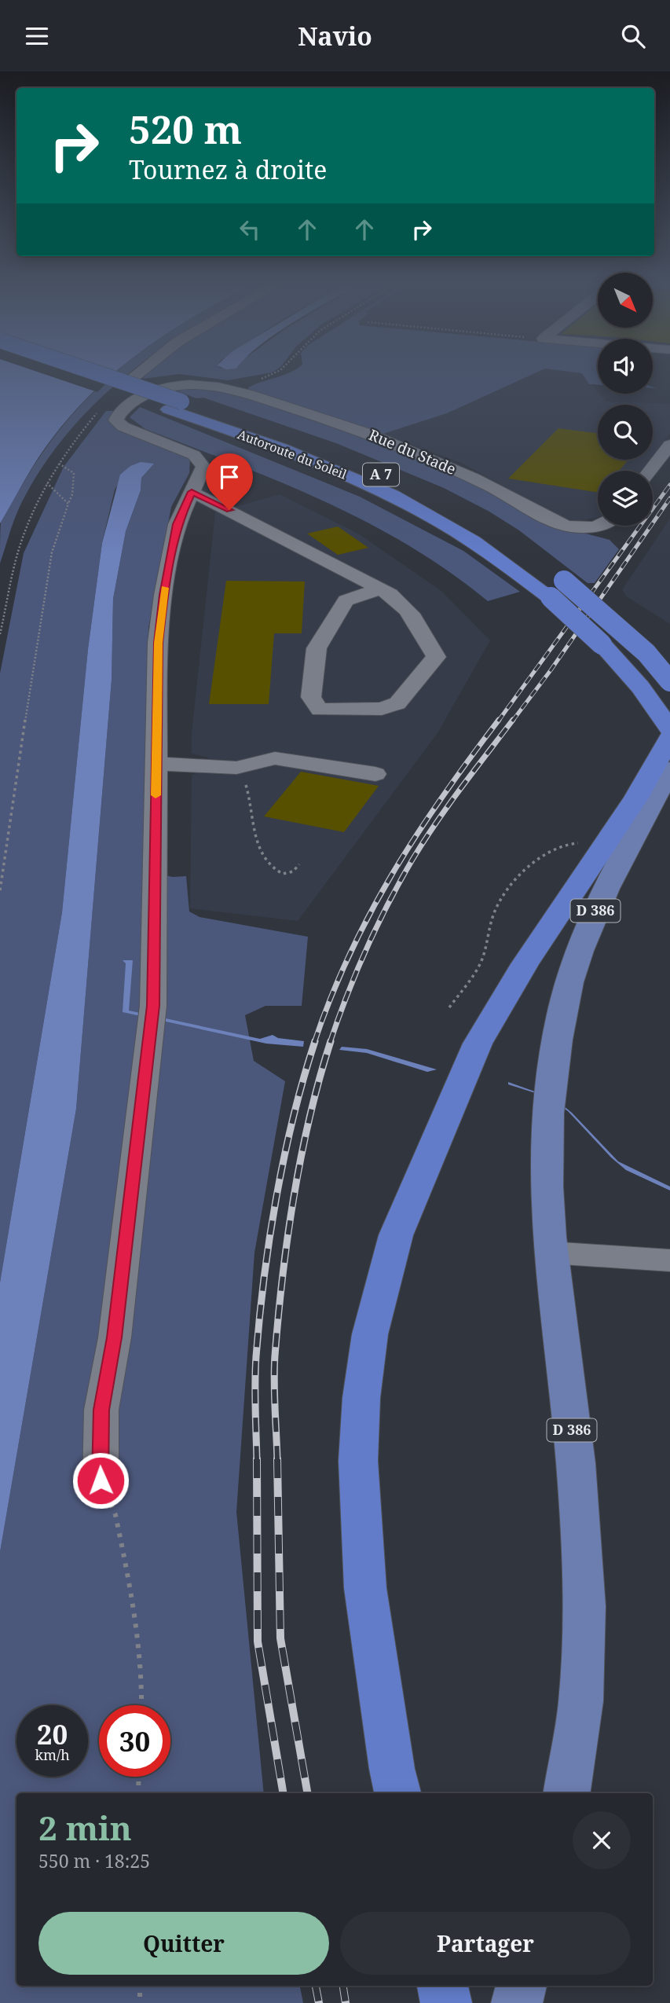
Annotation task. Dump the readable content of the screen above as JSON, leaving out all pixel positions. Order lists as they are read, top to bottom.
{
  "streets": {
    "highway": ["Autoroute du Soleil", "A 7"],
    "main road": ["D 386"],
    "street": ["Rue du Stade"]
  },
  "north": "bottom right",
  "page": {
    "header": "Navio",
    "turn": ["520 m", "Tournez à droite"],
    "speed": "20 km/h",
    "limit": "30",
    "heading": ["2 min", "550 m · 18:25"],
    "buttons": ["Quitter", "Partager"]
  }
}
